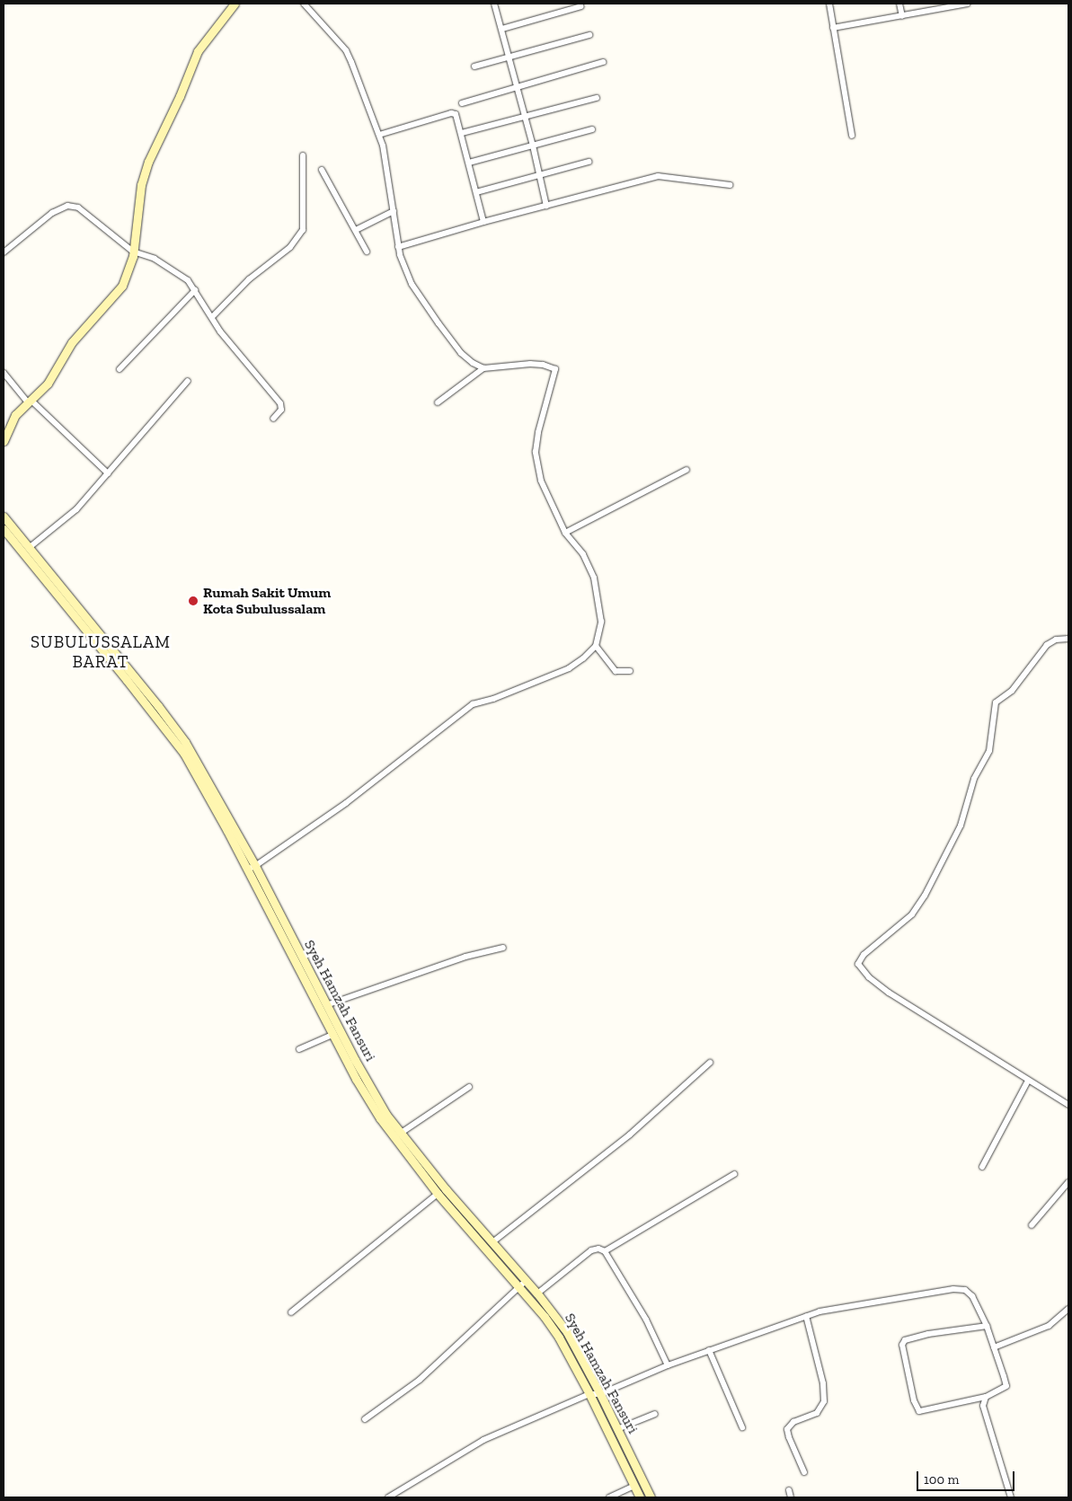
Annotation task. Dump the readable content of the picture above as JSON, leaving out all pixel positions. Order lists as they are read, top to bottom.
{
  "streets": {
    "main road": ["Syeh Hamzah Fansuri"]
  },
  "districts": ["SUBULUSSALAM BARAT"],
  "places": ["Rumah Sakit Umum Kota Subulussalam"],
  "scale_bar": "100 m"
}
